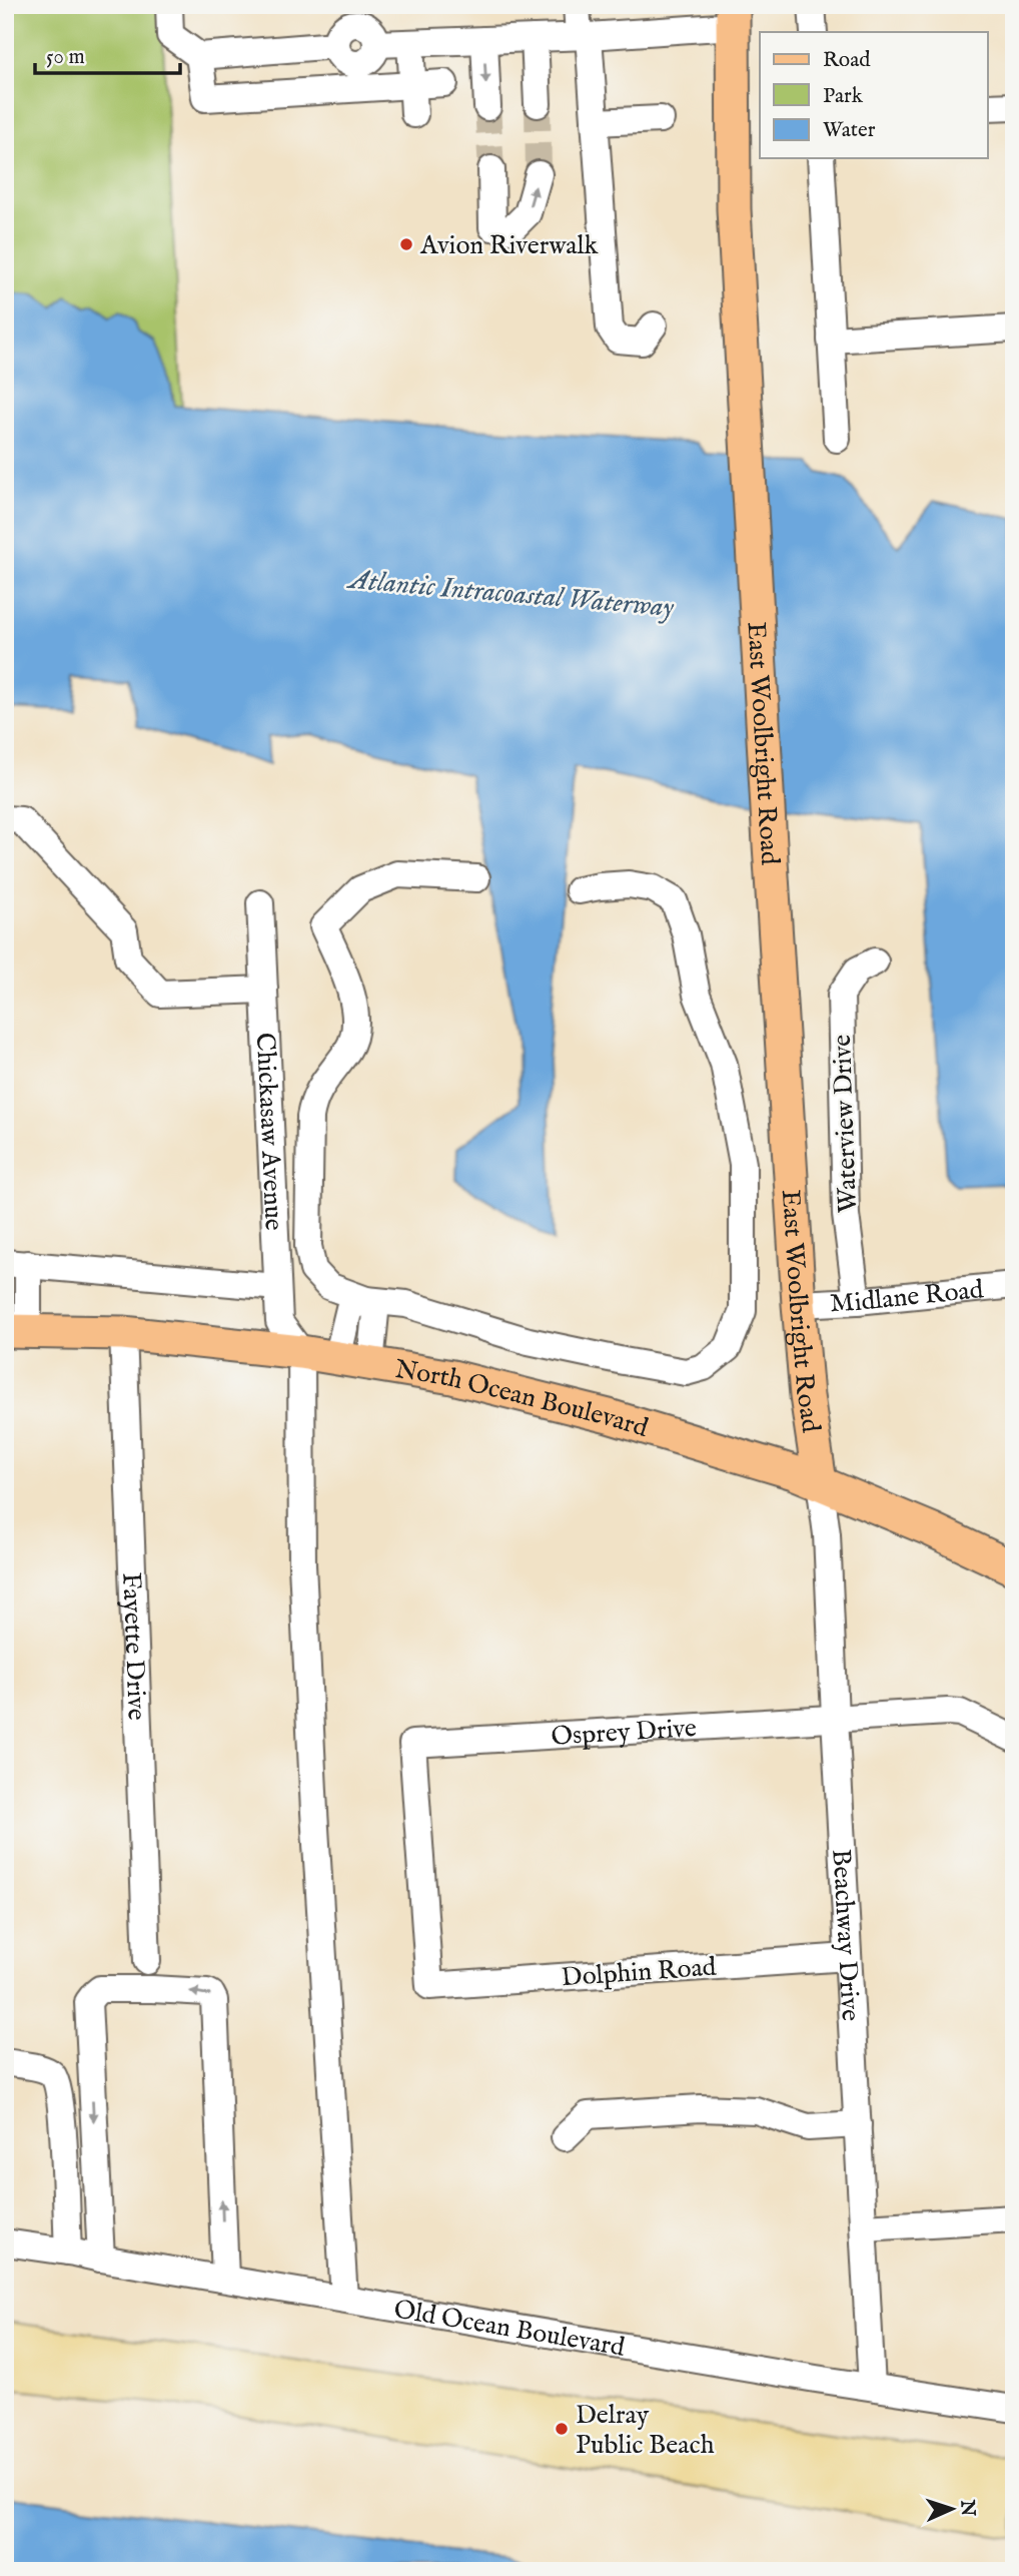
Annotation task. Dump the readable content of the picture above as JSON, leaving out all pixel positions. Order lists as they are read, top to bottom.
{
  "streets": {
    "main road": ["East Woolbright Road", "North Ocean Boulevard"],
    "street": [
      "Waterview Drive",
      "Chickasaw Avenue",
      "Midlane Road",
      "Fayette Drive",
      "Osprey Drive",
      "Beachway Drive",
      "Dolphin Road",
      "Old Ocean Boulevard"
    ]
  },
  "crossings": [
    ["East Woolbright Road", "Midlane Road"],
    ["East Woolbright Road", "North Ocean Boulevard"],
    ["East Woolbright Road", "Beachway Drive"],
    ["Waterview Drive", "Midlane Road"],
    ["Chickasaw Avenue", "North Ocean Boulevard"],
    ["North Ocean Boulevard", "Fayette Drive"],
    ["North Ocean Boulevard", "Beachway Drive"],
    ["Osprey Drive", "Beachway Drive"],
    ["Osprey Drive", "Dolphin Road"],
    ["Beachway Drive", "Dolphin Road"],
    ["Beachway Drive", "Old Ocean Boulevard"]
  ],
  "water": ["Atlantic Intracoastal Waterway"],
  "places": ["Avion Riverwalk", "Delray Public Beach"],
  "legend": ["Road", "Park", "Water"],
  "scale_bar": "50 m",
  "north": "right"
}
